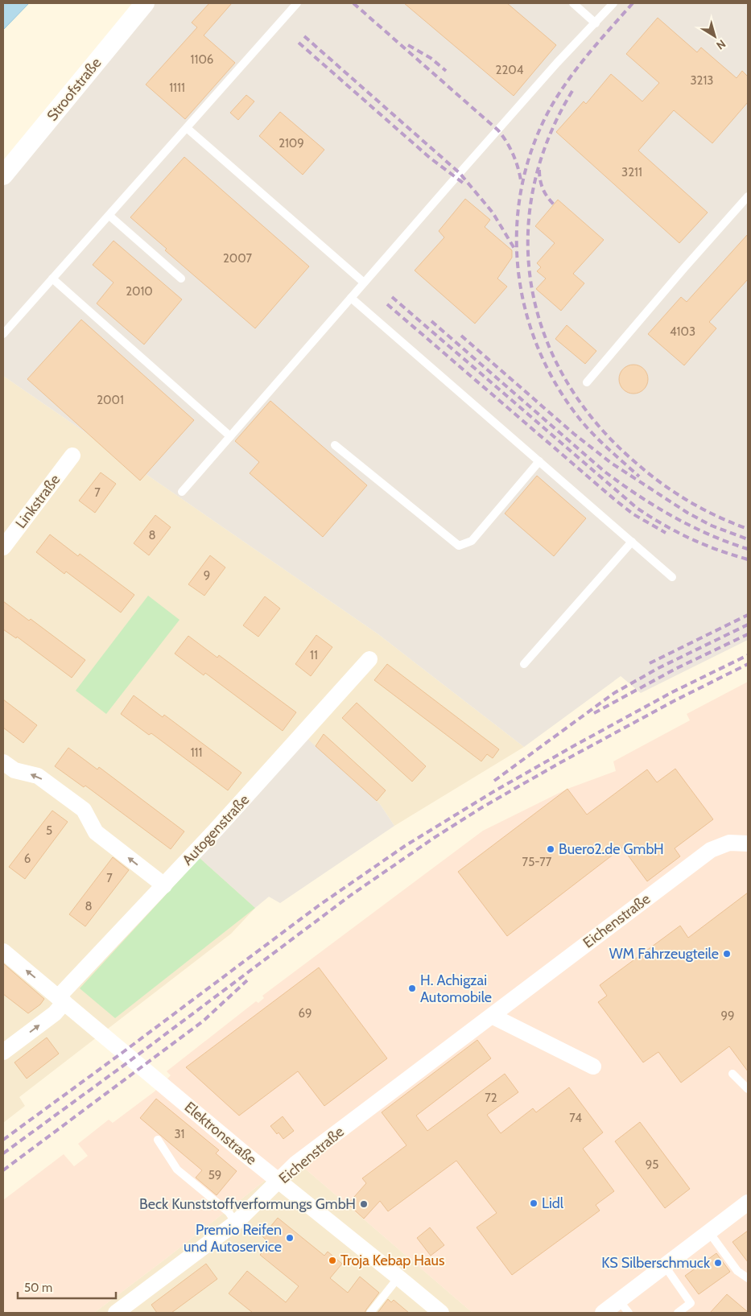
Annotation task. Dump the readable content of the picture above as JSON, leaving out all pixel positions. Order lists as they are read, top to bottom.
{
  "streets": {
    "street": [
      "Stroofstraße",
      "Linkstraße",
      "Autogenstraße",
      "Eichenstraße",
      "Elektronstraße"
    ]
  },
  "crossings": [
    ["Autogenstraße", "Elektronstraße"],
    ["Eichenstraße", "Elektronstraße"]
  ],
  "places": [
    "Buero2.de GmbH",
    "WM Fahrzeugteile",
    "H. Achigzai Automobile",
    "Lidl",
    "Beck Kunststoffverformungs GmbH",
    "Premio Reifen und Autoservice",
    "Troja Kebap Haus",
    "KS Silberschmuck"
  ],
  "house_numbers": [
    "1106",
    "2204",
    "3213",
    "1111",
    "2109",
    "3211",
    "2007",
    "2010",
    "4103",
    "2001",
    "7",
    "8",
    "9",
    "11",
    "111",
    "5",
    "6",
    "75-77",
    "7",
    "8",
    "69",
    "99",
    "72",
    "74",
    "31",
    "95",
    "59"
  ],
  "scale_bar": "50 m",
  "north": "bottom right"
}
